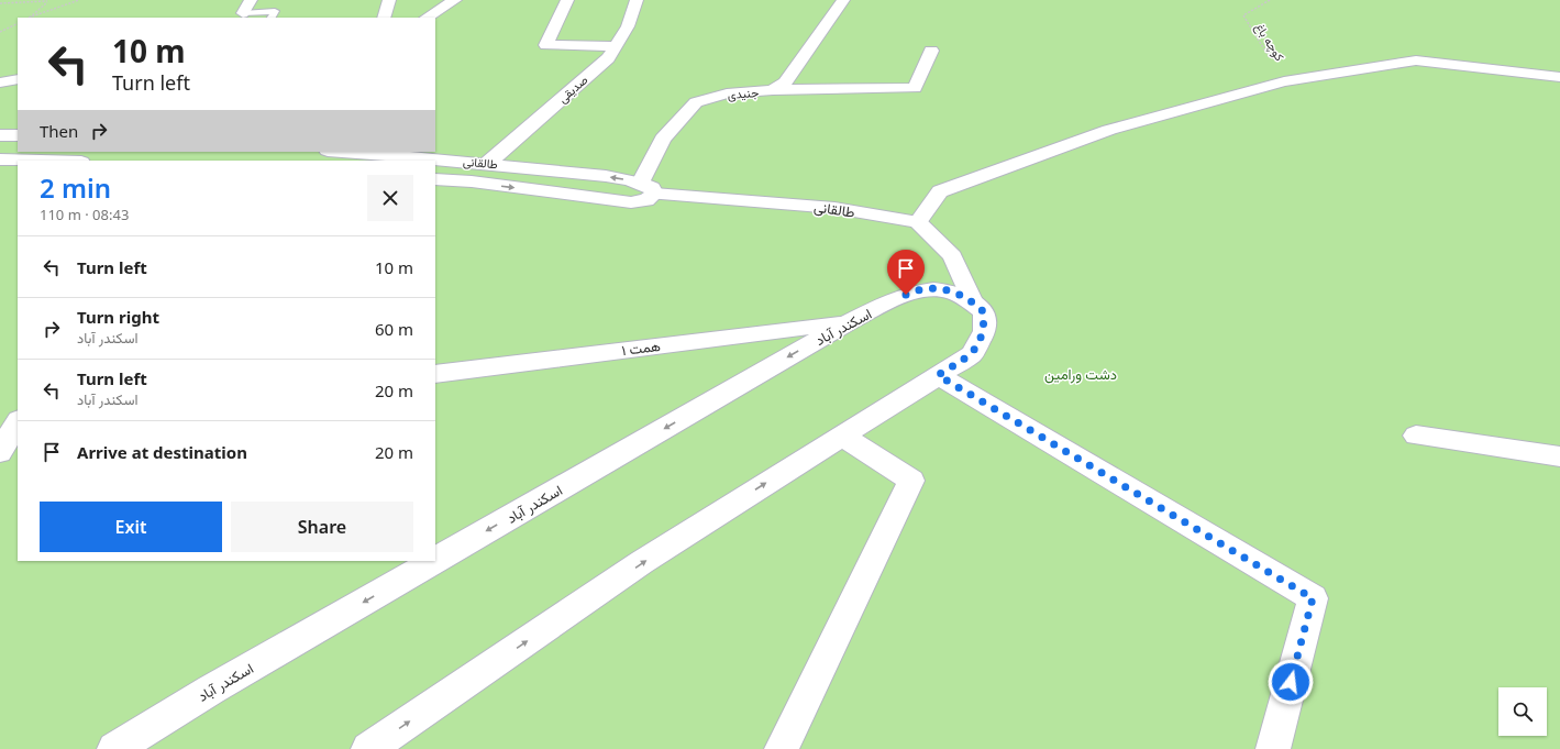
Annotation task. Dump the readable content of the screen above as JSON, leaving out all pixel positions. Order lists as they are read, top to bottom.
{
  "streets": {
    "street": [
      "صدیقی",
      "جنیدی",
      "طالقانی",
      "اسکندر آباد",
      "همت ۱"
    ],
    "path": ["کوچه باغ"]
  },
  "crossings": [
    ["صدیقی", "طالقانی"],
    ["جنیدی", "طالقانی"],
    ["اسکندر آباد", "همت ۱"]
  ],
  "parks": ["دشت ورامین"],
  "page": {
    "turn": ["10 m", "Turn left"],
    "then": "Then",
    "heading": ["2 min", "110 m · 08:43"],
    "list": [
      {
        "name": "Turn left",
        "value": "10 m"
      },
      {
        "name": "Turn right",
        "note": "اسکندر آباد",
        "value": "60 m"
      },
      {
        "name": "Turn left",
        "note": "اسکندر آباد",
        "value": "20 m"
      },
      {
        "name": "Arrive at destination",
        "value": "20 m"
      }
    ],
    "buttons": ["Exit", "Share"]
  }
}
